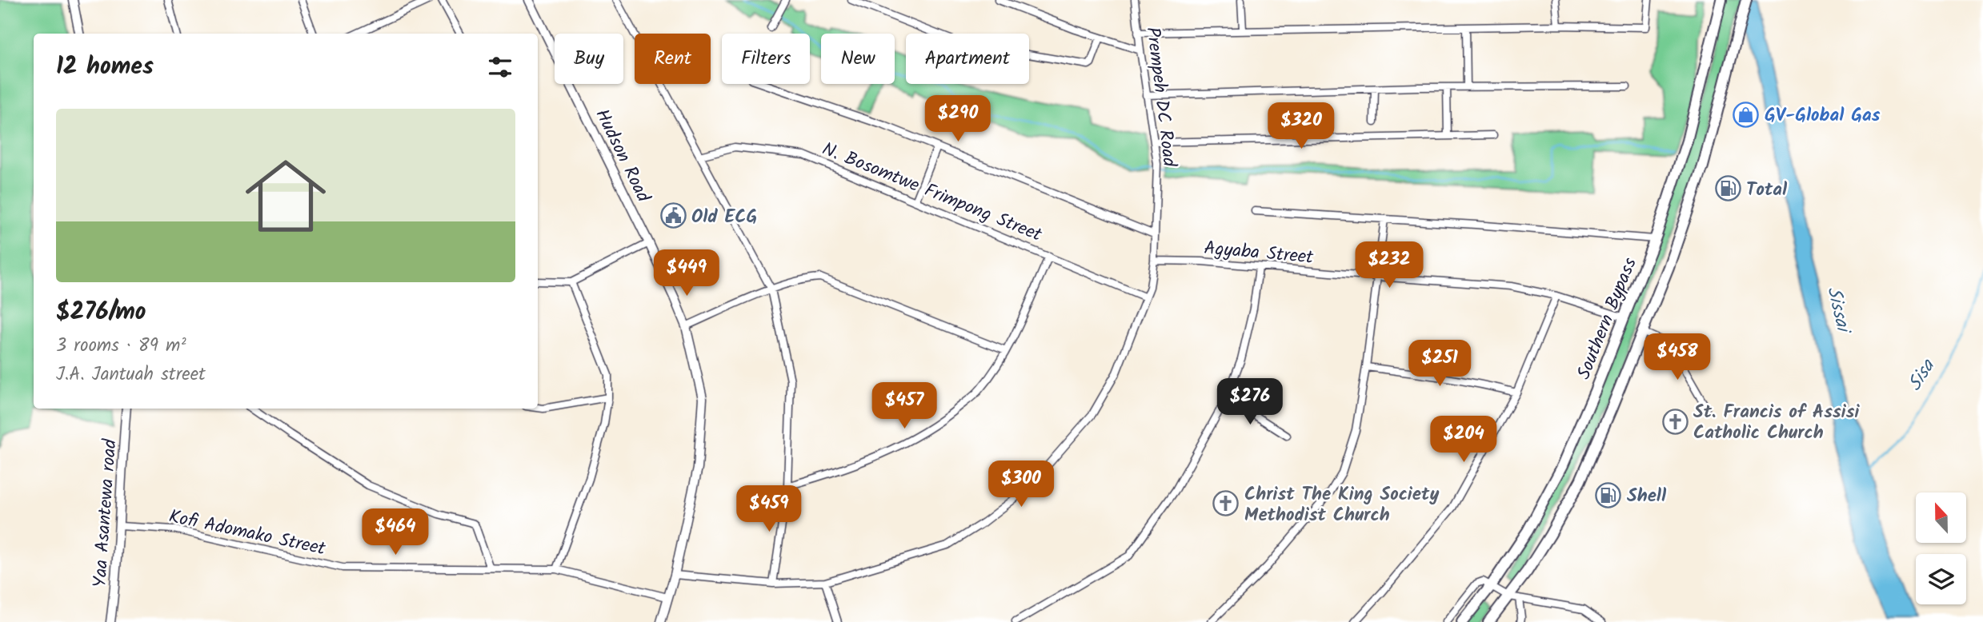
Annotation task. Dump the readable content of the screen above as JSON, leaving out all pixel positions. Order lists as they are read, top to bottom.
{
  "streets": {
    "highway": ["Southern Bypass"],
    "street": [
      "Prempeh DC Road",
      "Hudson Road",
      "N. Bosomtwe Frimpong Street",
      "Agyaba Street",
      "Yaa Asantewa road",
      "Kofi Adomako Street"
    ]
  },
  "crossings": [
    ["Prempeh DC Road", "Hudson Road"],
    ["Prempeh DC Road", "N. Bosomtwe Frimpong Street"],
    ["Prempeh DC Road", "Agyaba Street"],
    ["Hudson Road", "Kofi Adomako Street"],
    ["Agyaba Street", "Southern Bypass"],
    ["Yaa Asantewa road", "Kofi Adomako Street"]
  ],
  "water": ["Sissai", "Sisa"],
  "places": {
    "shop": ["GV-Global Gas"],
    "fuel station": ["Total", "Shell"],
    "public building": ["Old ECG"],
    "church": ["St. Francis of Assisi Catholic Church", "Christ The King Society Methodist Church"]
  },
  "north": "top",
  "page": {
    "chip": [
      "Buy",
      "Rent",
      "Filters",
      "New",
      "Apartment"
    ],
    "heading": "12 homes",
    "price": [
      "$290",
      "$320",
      "$232",
      "$449",
      "$458",
      "$251",
      "$276",
      "$457",
      "$204",
      "$300",
      "$459",
      "$464"
    ],
    "list": [
      {
        "name": "$276/mo",
        "note": "3 rooms · 89 m² · J.A. Jantuah street"
      }
    ]
  }
}
